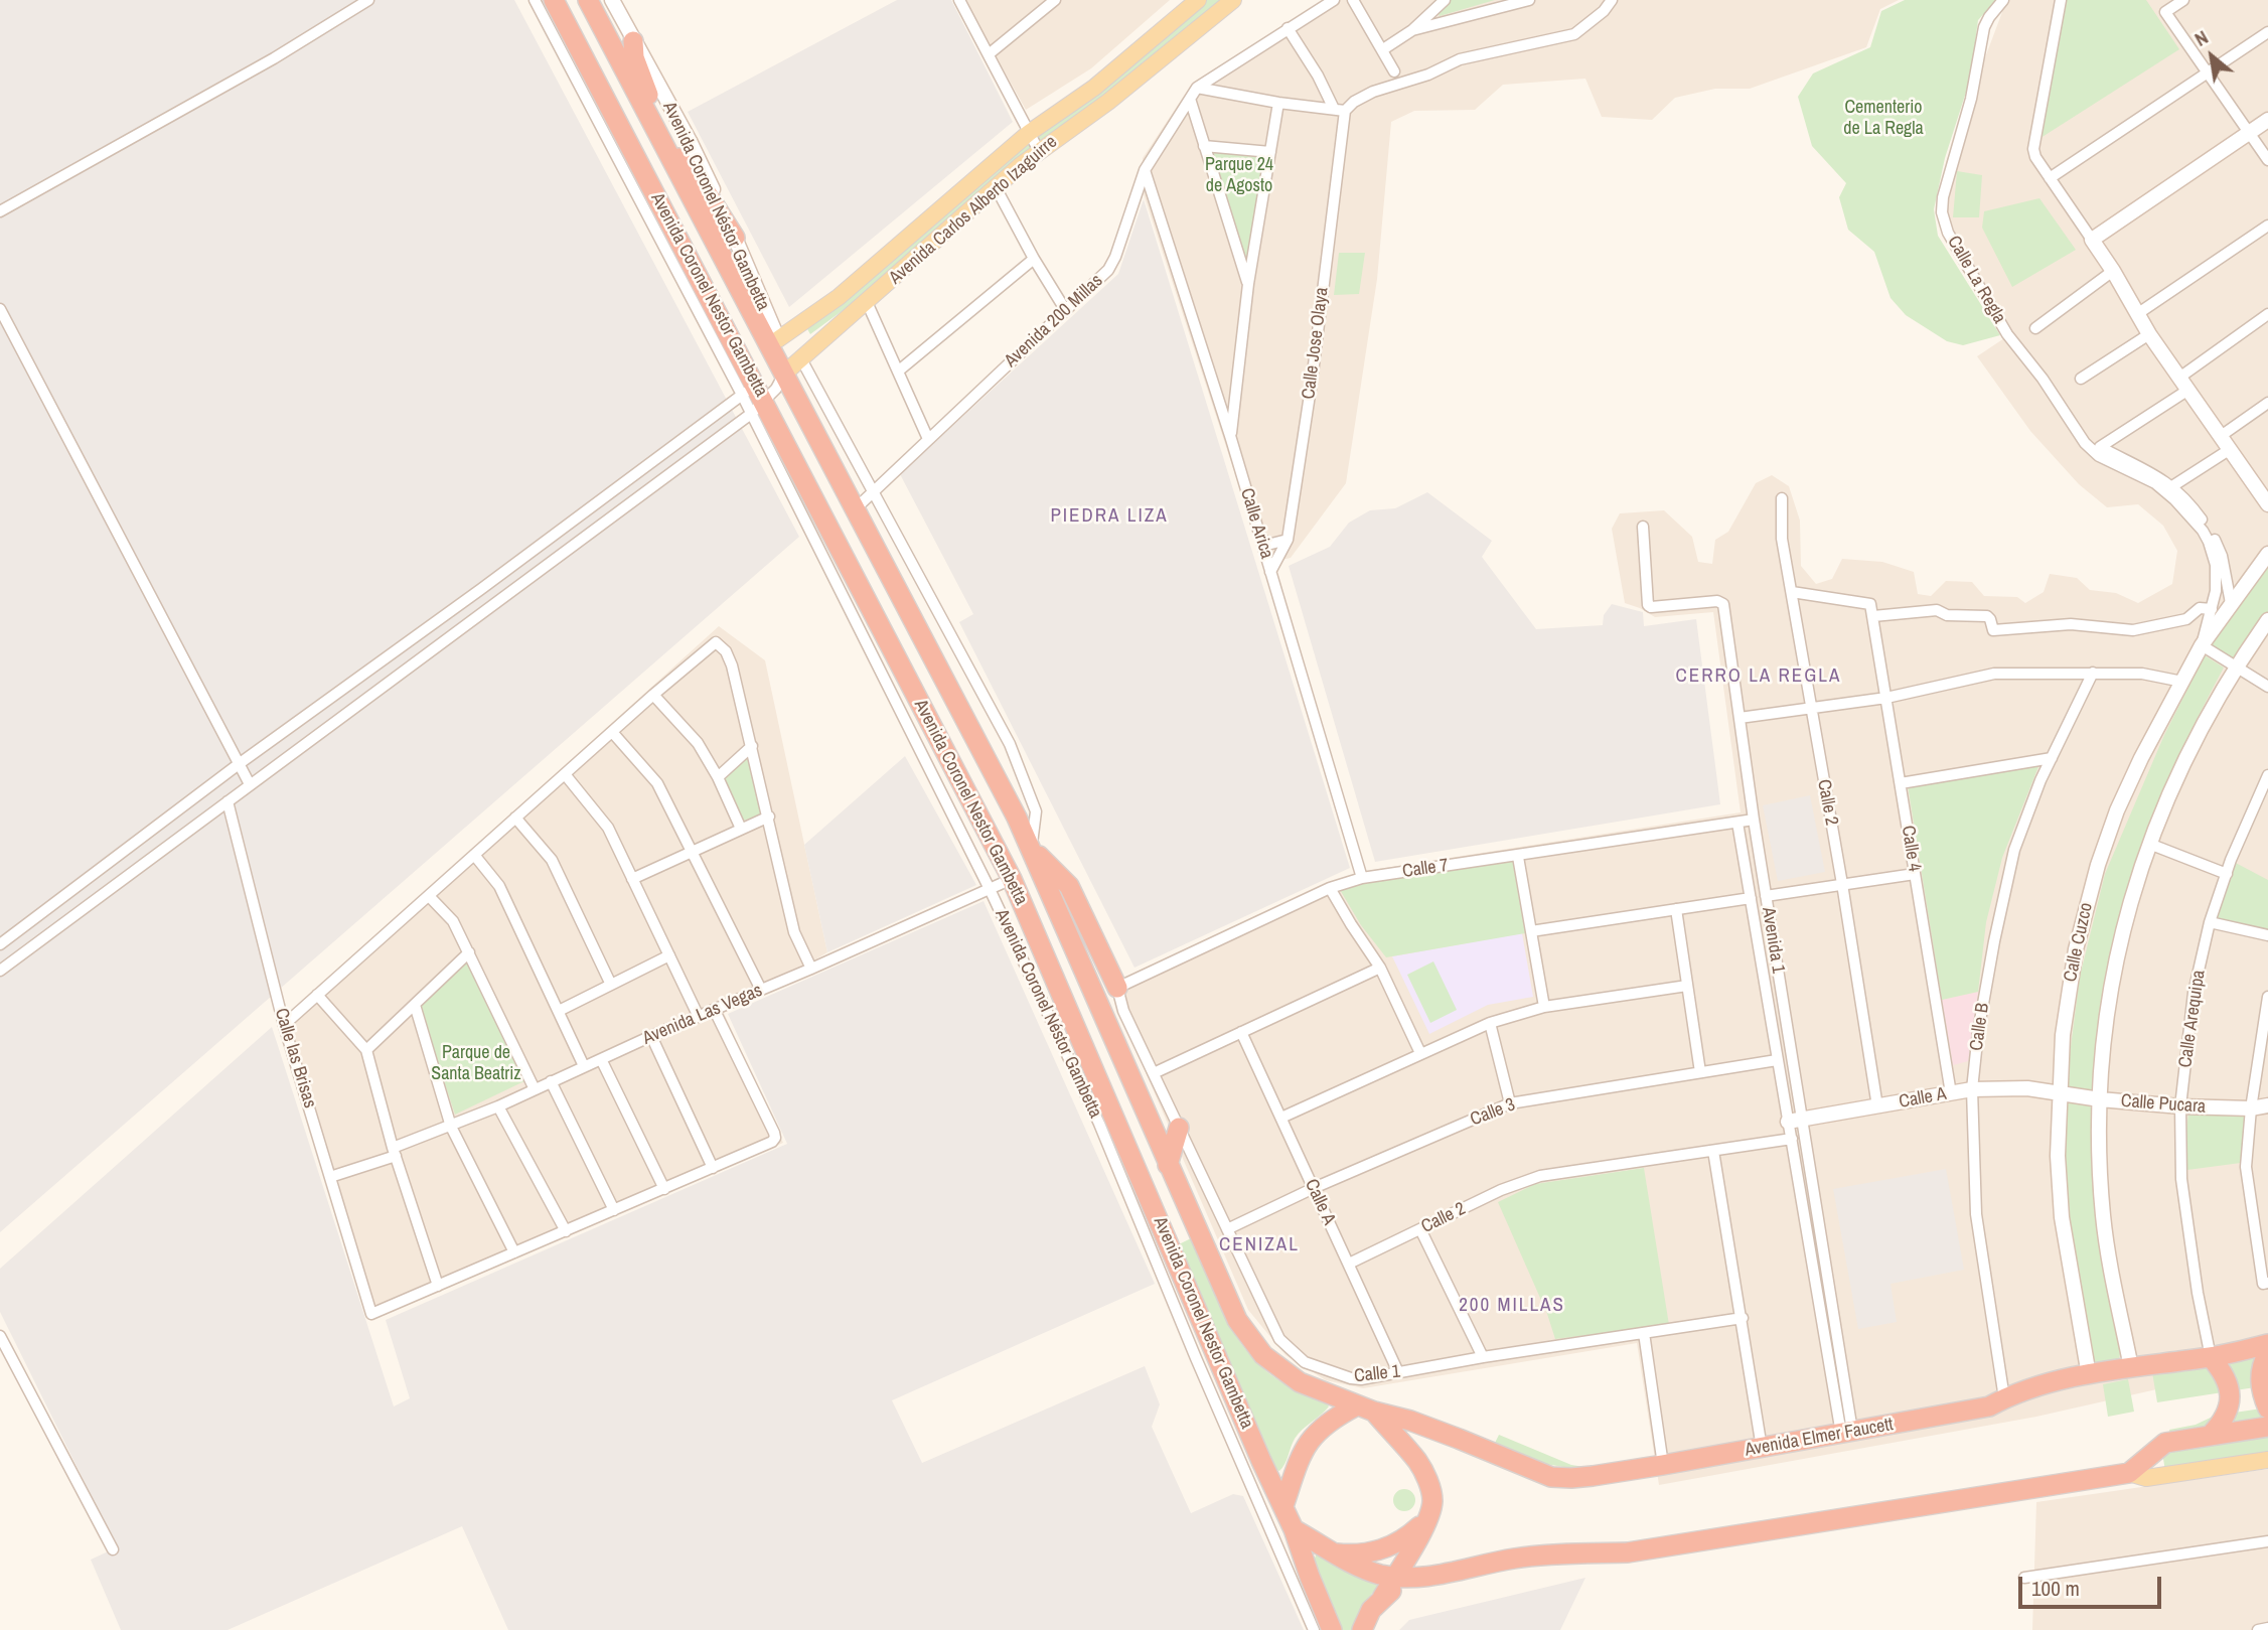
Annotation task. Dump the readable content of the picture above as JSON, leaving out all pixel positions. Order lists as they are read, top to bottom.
{
  "streets": {
    "highway": ["Avenida Coronel Nestor Gambetta", "Avenida Elmer Faucett"],
    "main road": ["Avenida Carlos Alberto Izaguirre"],
    "street": [
      "Avenida Coronel Néstor Gambetta",
      "Calle La Regla",
      "Avenida 200 Millas",
      "Calle Jose Olaya",
      "Calle Arica",
      "Calle 2",
      "Calle 4",
      "Calle 7",
      "Avenida 1",
      "Calle Cuzco",
      "Avenida Las Vegas",
      "Calle Arequipa",
      "Calle B",
      "Calle las Brisas",
      "Calle A",
      "Calle Pucara",
      "Calle 3",
      "Calle 1"
    ]
  },
  "crossings": [
    ["Avenida Coronel Néstor Gambetta", "Avenida Carlos Alberto Izaguirre"],
    ["Avenida Coronel Néstor Gambetta", "Avenida Coronel Nestor Gambetta"],
    ["Avenida Coronel Néstor Gambetta", "Avenida Las Vegas"],
    ["Avenida Carlos Alberto Izaguirre", "Avenida Coronel Nestor Gambetta"],
    ["Avenida Coronel Nestor Gambetta", "Avenida 200 Millas"],
    ["Avenida Coronel Nestor Gambetta", "Avenida Las Vegas"],
    ["Avenida Coronel Nestor Gambetta", "Avenida Elmer Faucett"],
    ["Avenida 200 Millas", "Calle Arica"],
    ["Calle Jose Olaya", "Calle Arica"],
    ["Calle Arica", "Calle 7"],
    ["Calle 2", "Calle 4"],
    ["Calle 2", "Avenida 1"],
    ["Calle 2", "Calle A"],
    ["Calle 4", "Calle A"],
    ["Calle 7", "Avenida 1"],
    ["Calle 7", "Calle 1"],
    ["Avenida 1", "Calle A"],
    ["Avenida 1", "Calle 3"],
    ["Avenida 1", "Avenida Elmer Faucett"],
    ["Calle Cuzco", "Calle A"],
    ["Calle Cuzco", "Calle Pucara"],
    ["Calle Cuzco", "Avenida Elmer Faucett"],
    ["Avenida Las Vegas", "Calle las Brisas"],
    ["Calle Arequipa", "Calle Pucara"],
    ["Calle Arequipa", "Avenida Elmer Faucett"],
    ["Calle B", "Calle A"],
    ["Calle B", "Avenida Elmer Faucett"],
    ["Calle A", "Calle Pucara"],
    ["Calle A", "Calle 3"],
    ["Calle A", "Calle 1"],
    ["Calle 3", "Calle 1"]
  ],
  "districts": [
    "PIEDRA LIZA",
    "CERRO LA REGLA",
    "CENIZAL",
    "200 MILLAS"
  ],
  "parks": ["Cementerio de La Regla", "Parque 24 de Agosto", "Parque de Santa Beatriz"],
  "scale_bar": "100 m",
  "north": "top left"
}
